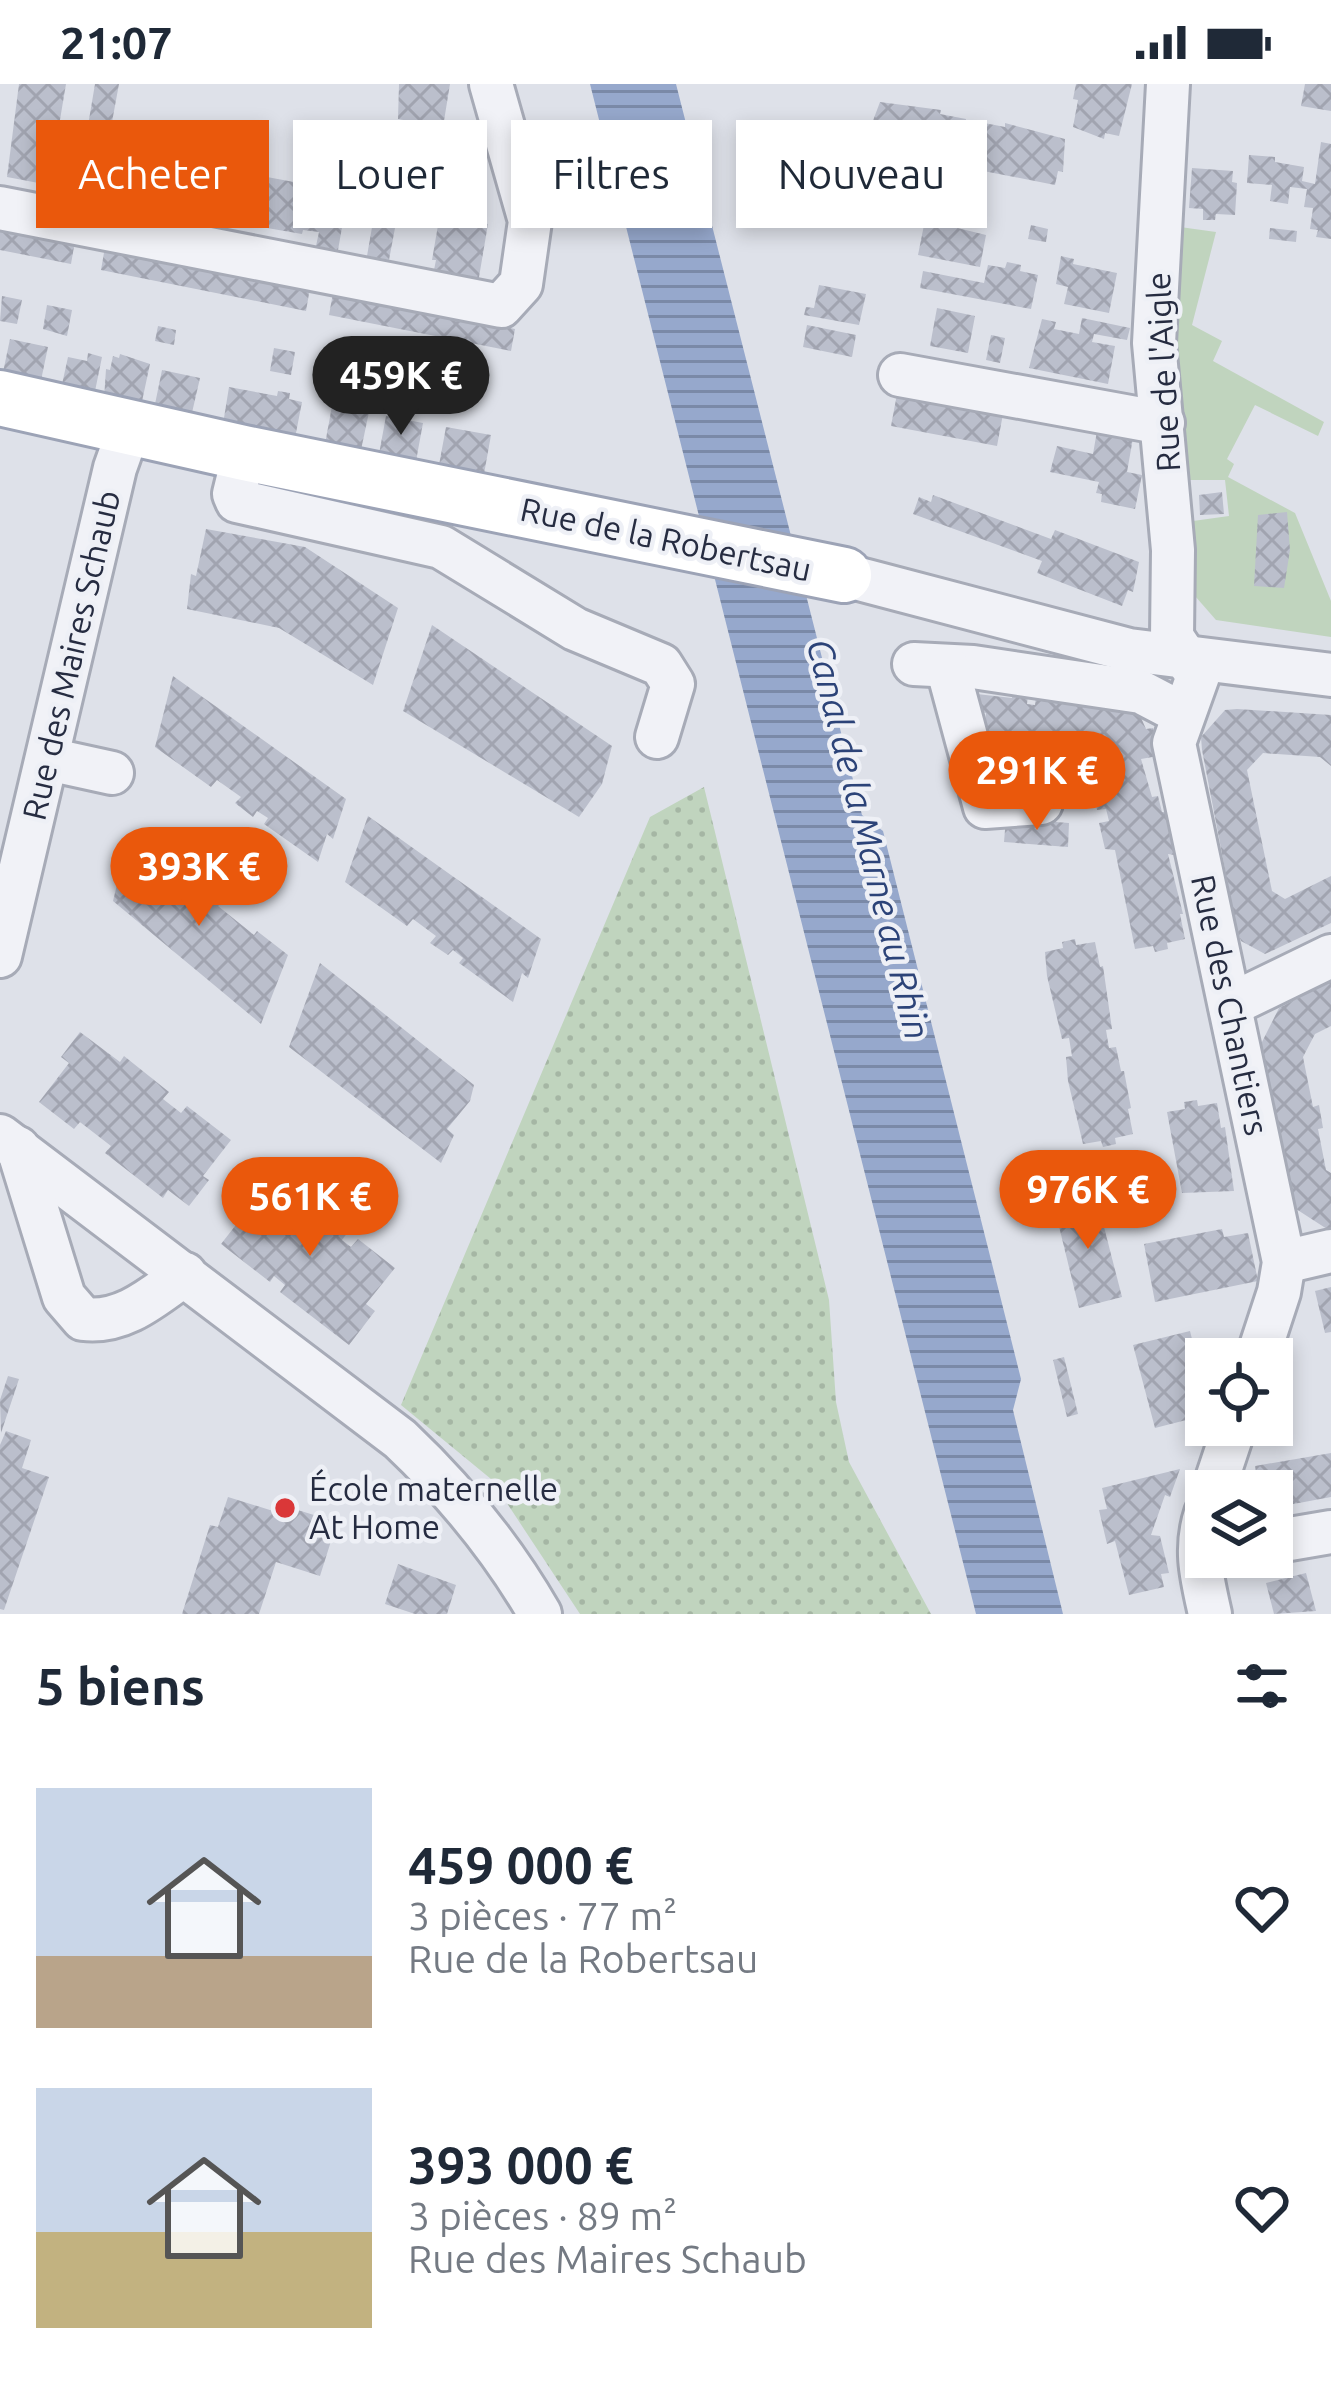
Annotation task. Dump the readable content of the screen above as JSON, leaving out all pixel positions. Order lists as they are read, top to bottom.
{
  "streets": {
    "main road": ["Rue de la Robertsau"],
    "street": ["Rue de l'Aigle", "Rue des Maires Schaub", "Rue des Chantiers"]
  },
  "crossings": [
    ["Rue de l'Aigle", "Rue de la Robertsau"],
    ["Rue de l'Aigle", "Rue des Chantiers"],
    ["Rue de la Robertsau", "Rue des Maires Schaub"],
    ["Rue de la Robertsau", "Rue des Chantiers"]
  ],
  "water": ["Canal de la Marne au Rhin"],
  "places": ["École maternelle At Home"],
  "page": {
    "status": "21:07",
    "chip": [
      "Acheter",
      "Louer",
      "Filtres",
      "Nouveau"
    ],
    "price": [
      "459K €",
      "291K €",
      "393K €",
      "976K €",
      "561K €"
    ],
    "heading": "5 biens",
    "list": [
      {
        "name": "459 000 €",
        "note": "3 pièces · 77 m² · Rue de la Robertsau"
      },
      {
        "name": "393 000 €",
        "note": "3 pièces · 89 m² · Rue des Maires Schaub"
      }
    ]
  }
}
